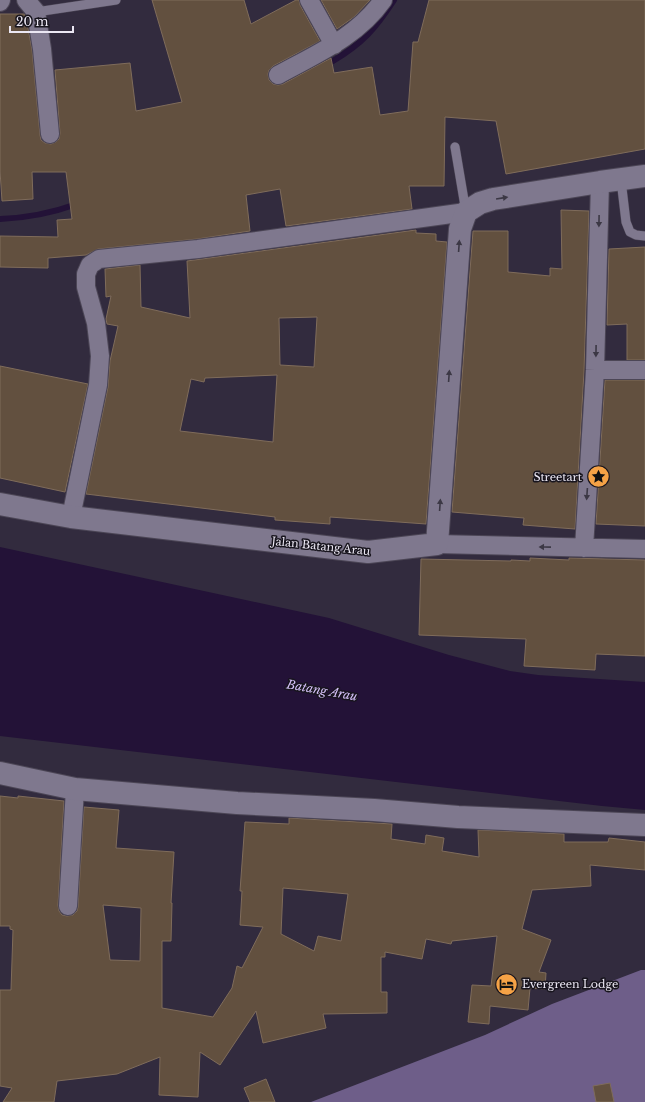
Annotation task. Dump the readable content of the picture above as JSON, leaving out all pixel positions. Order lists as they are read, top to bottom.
{
  "streets": {
    "main road": ["Jalan Batang Arau"]
  },
  "water": ["Batang Arau"],
  "places": {
    "place": ["Streetart"],
    "hotel": ["Evergreen Lodge"]
  },
  "scale_bar": "20 m"
}
